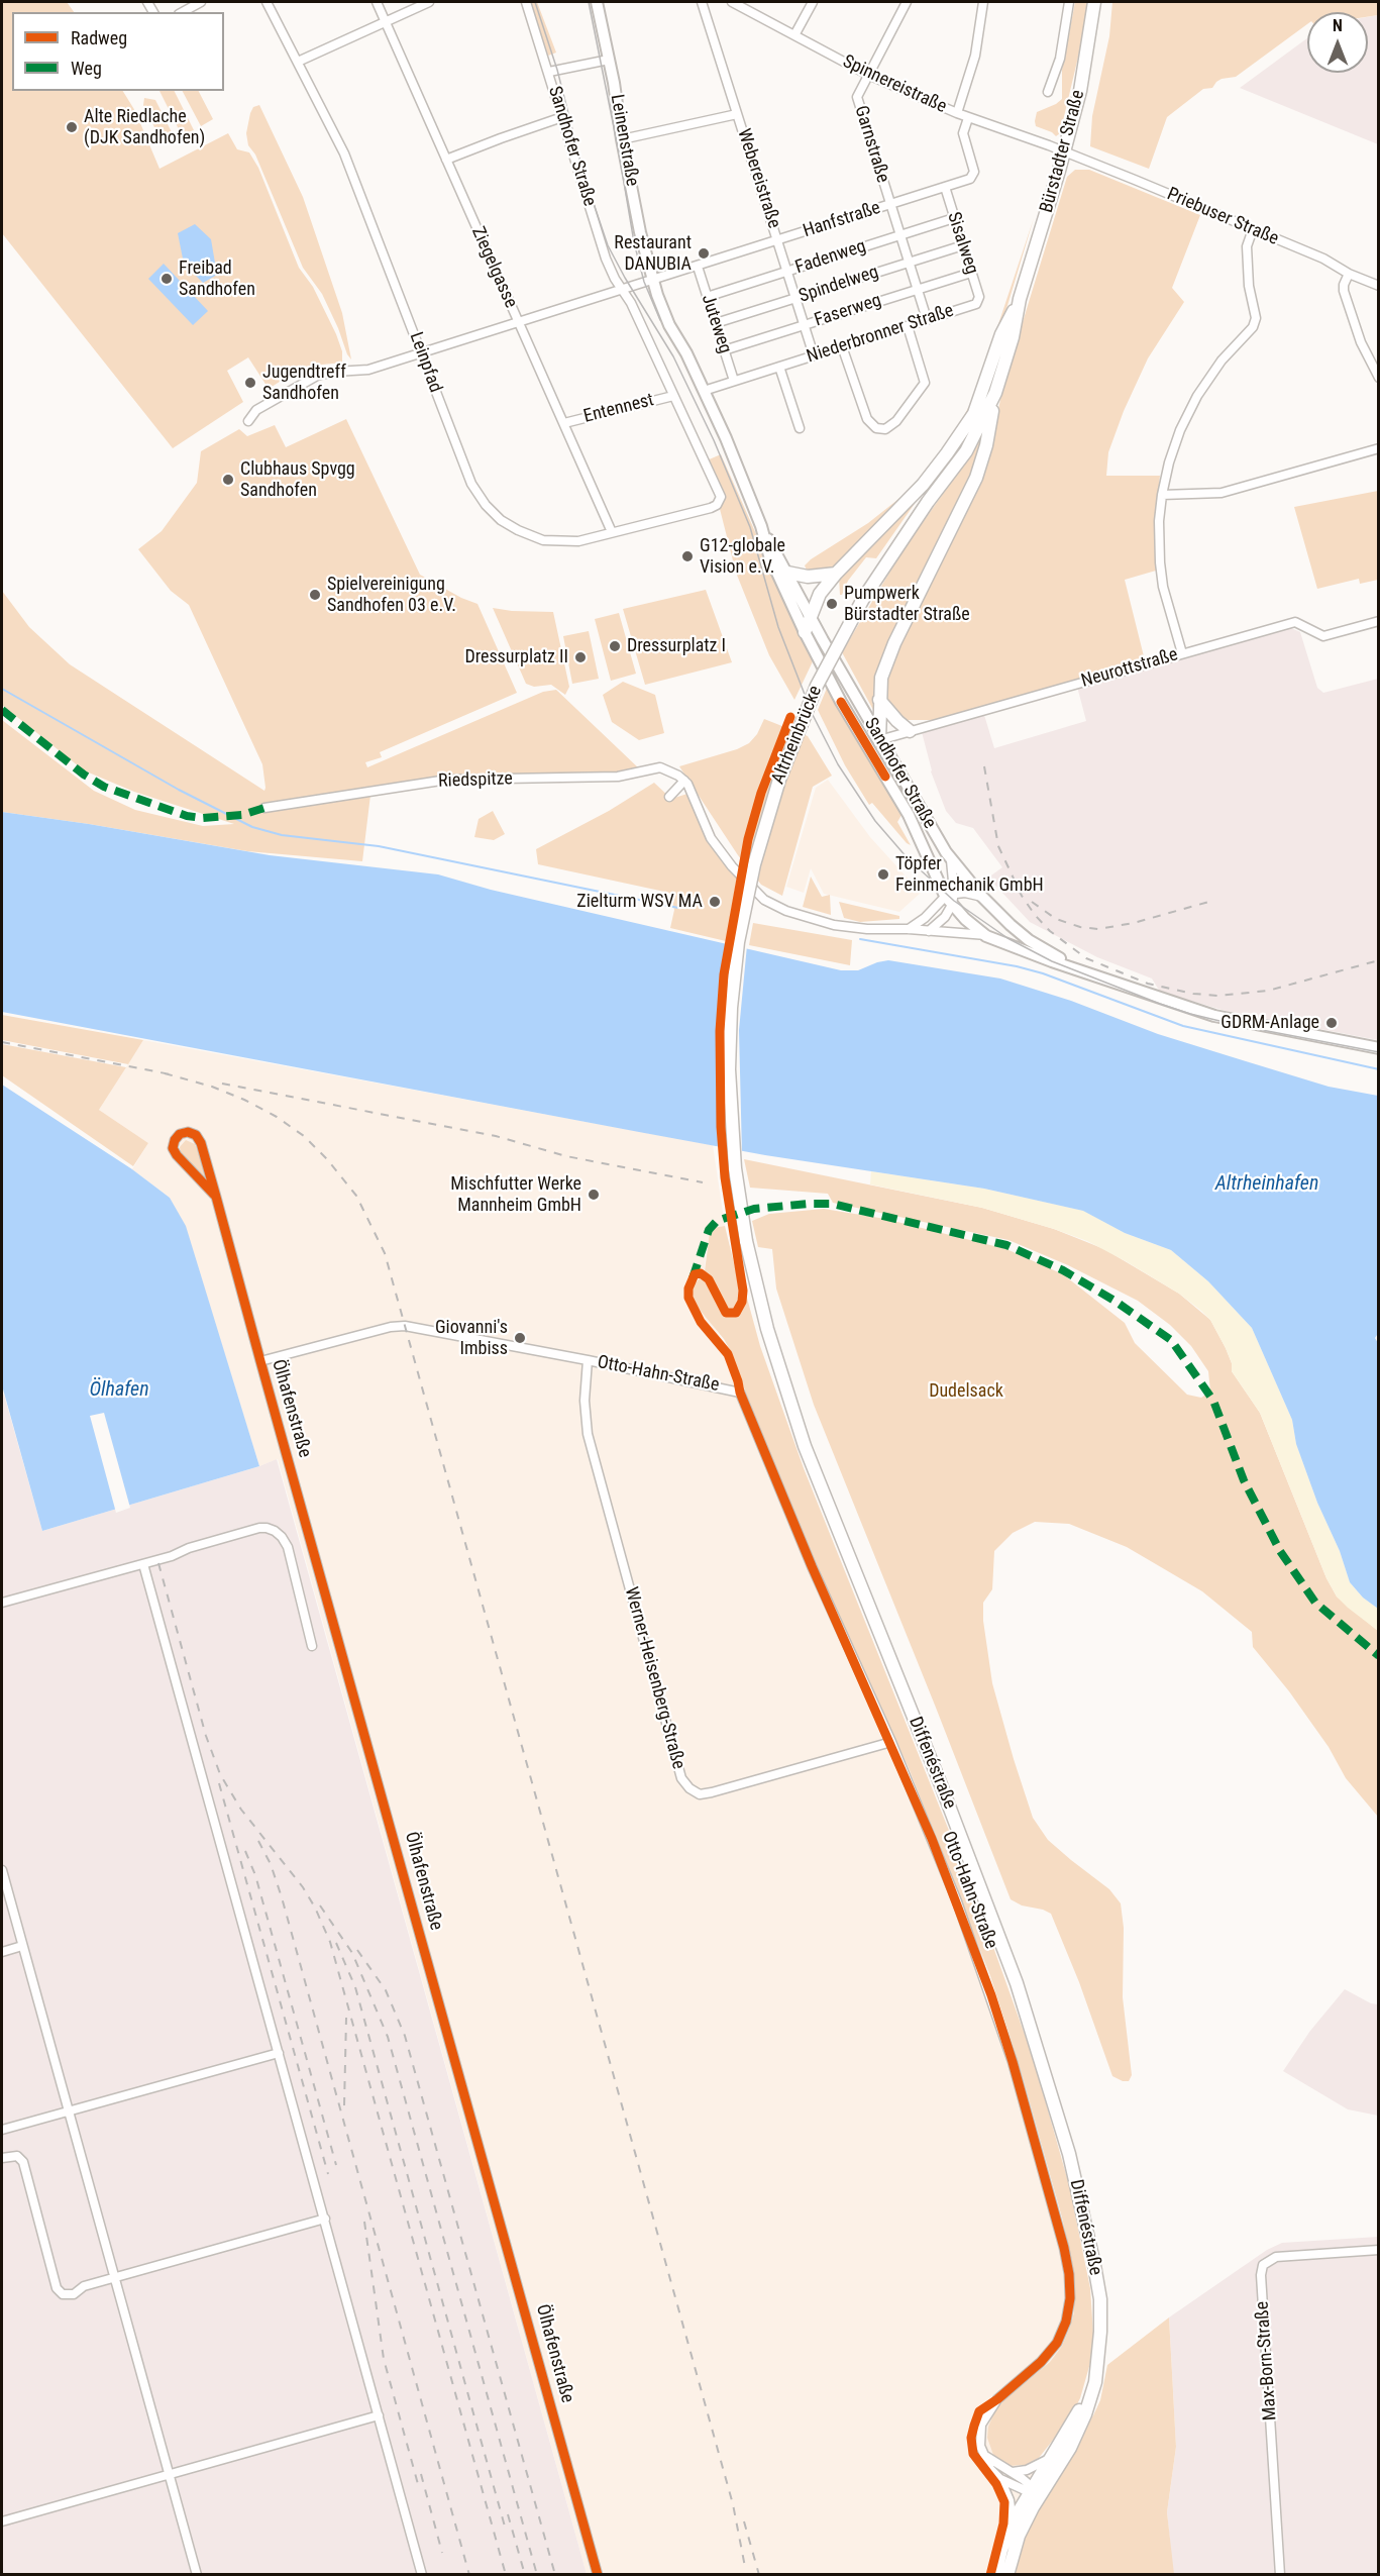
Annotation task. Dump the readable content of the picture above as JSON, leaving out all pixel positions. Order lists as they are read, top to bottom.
{
  "streets": {
    "main road": ["Bürstadter Straße", "Altrheinbrücke", "Diffenéstraße"],
    "street": [
      "Spinnereistraße",
      "Leinenstraße",
      "Garnstraße",
      "Sandhofer Straße",
      "Webereistraße",
      "Priebuser Straße",
      "Hanfstraße",
      "Sisalweg",
      "Fadenweg",
      "Ziegelgasse",
      "Spindelweg",
      "Faserweg",
      "Juteweg",
      "Niederbronner Straße",
      "Leinpfad",
      "Entennest",
      "Neurottstraße",
      "Riedspitze",
      "Otto-Hahn-Straße",
      "Ölhafenstraße",
      "Werner-Heisenberg-Straße",
      "Max-Born-Straße"
    ]
  },
  "crossings": [
    ["Spinnereistraße", "Garnstraße"],
    ["Spinnereistraße", "Bürstadter Straße"],
    ["Spinnereistraße", "Priebuser Straße"],
    ["Spinnereistraße", "Hanfstraße"],
    ["Leinenstraße", "Sandhofer Straße"],
    ["Leinenstraße", "Hanfstraße"],
    ["Garnstraße", "Hanfstraße"],
    ["Garnstraße", "Fadenweg"],
    ["Garnstraße", "Spindelweg"],
    ["Garnstraße", "Faserweg"],
    ["Garnstraße", "Niederbronner Straße"],
    ["Sandhofer Straße", "Hanfstraße"],
    ["Sandhofer Straße", "Niederbronner Straße"],
    ["Sandhofer Straße", "Leinpfad"],
    ["Sandhofer Straße", "Entennest"],
    ["Sandhofer Straße", "Neurottstraße"],
    ["Bürstadter Straße", "Priebuser Straße"],
    ["Bürstadter Straße", "Altrheinbrücke"],
    ["Webereistraße", "Hanfstraße"],
    ["Webereistraße", "Fadenweg"],
    ["Webereistraße", "Spindelweg"],
    ["Webereistraße", "Faserweg"],
    ["Webereistraße", "Niederbronner Straße"],
    ["Hanfstraße", "Sisalweg"],
    ["Hanfstraße", "Juteweg"],
    ["Sisalweg", "Fadenweg"],
    ["Sisalweg", "Spindelweg"],
    ["Sisalweg", "Faserweg"],
    ["Sisalweg", "Niederbronner Straße"],
    ["Fadenweg", "Juteweg"],
    ["Ziegelgasse", "Leinpfad"],
    ["Ziegelgasse", "Entennest"],
    ["Spindelweg", "Juteweg"],
    ["Faserweg", "Juteweg"],
    ["Juteweg", "Niederbronner Straße"],
    ["Altrheinbrücke", "Diffenéstraße"],
    ["Otto-Hahn-Straße", "Ölhafenstraße"],
    ["Otto-Hahn-Straße", "Werner-Heisenberg-Straße"],
    ["Otto-Hahn-Straße", "Diffenéstraße"]
  ],
  "water": ["Altrheinhafen", "Ölhafen"],
  "parks": ["Dudelsack"],
  "places": [
    "Alte Riedlache (DJK Sandhofen)",
    "Restaurant DANUBIA",
    "Freibad Sandhofen",
    "Jugendtreff Sandhofen",
    "Clubhaus Spvgg Sandhofen",
    "G12-globale Vision e.V.",
    "Spielvereinigung Sandhofen 03 e.V.",
    "Pumpwerk Bürstadter Straße",
    "Dressurplatz I",
    "Dressurplatz II",
    "Töpfer Feinmechanik GmbH",
    "Zielturm WSV MA",
    "GDRM-Anlage",
    "Mischfutter Werke Mannheim GmbH",
    "Giovanni's Imbiss"
  ],
  "legend": ["Radweg", "Weg"],
  "north": "top"
}
